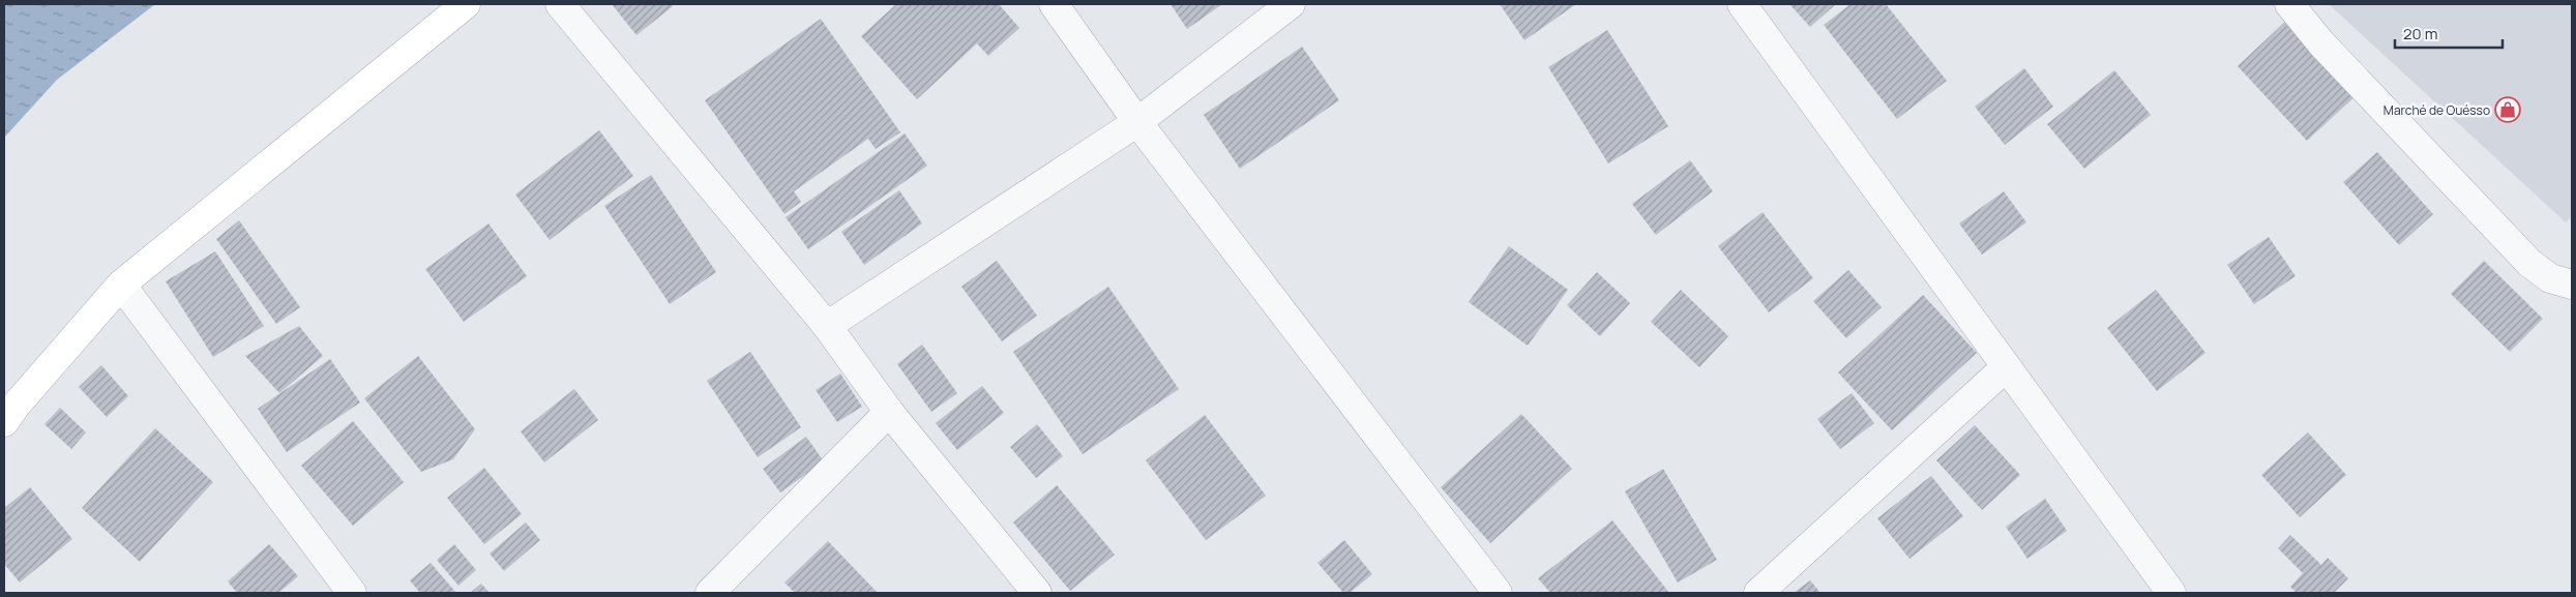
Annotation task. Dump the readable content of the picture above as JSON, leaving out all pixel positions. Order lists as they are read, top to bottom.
{
  "places": {
    "shop": ["Marché de Ouésso"]
  },
  "scale_bar": "20 m"
}
